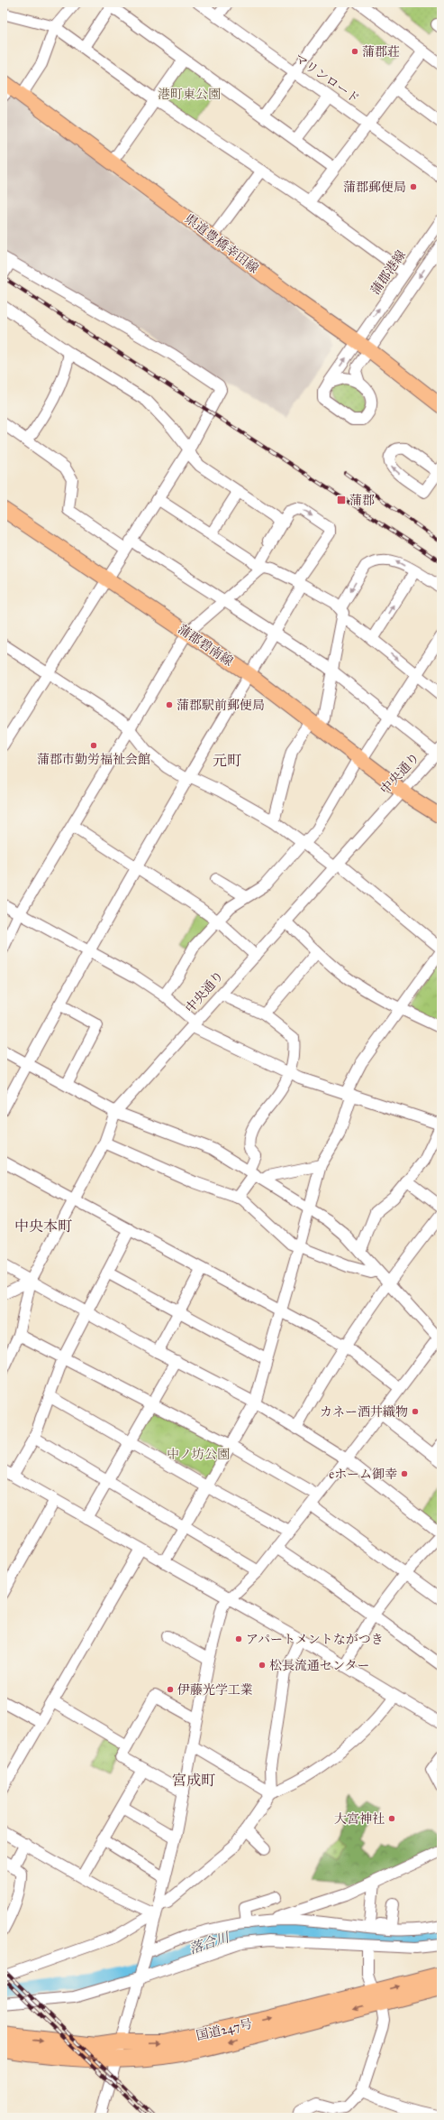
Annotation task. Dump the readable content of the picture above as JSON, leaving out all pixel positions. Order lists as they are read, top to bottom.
{
  "streets": {
    "highway": ["国道247号"],
    "main road": ["県道豊橋幸田線", "蒲郡碧南線"],
    "street": ["マリンロード", "蒲郡港線", "中央通り"]
  },
  "crossings": [
    ["県道豊橋幸田線", "蒲郡港線"],
    ["蒲郡碧南線", "中央通り"]
  ],
  "districts": ["元町", "中央本町", "宮成町"],
  "water": ["落合川"],
  "parks": ["港町東公園", "中ノ坊公園"],
  "places": {
    "other": [
      "蒲郡荘",
      "蒲郡郵便局",
      "蒲郡駅前郵便局",
      "蒲郡市勤労福祉会館",
      "カネー酒井織物",
      "eホーム御幸",
      "アパートメントながつき",
      "松長流通センター",
      "伊藤光学工業",
      "大宮神社"
    ],
    "transit": ["蒲郡"]
  }
}
